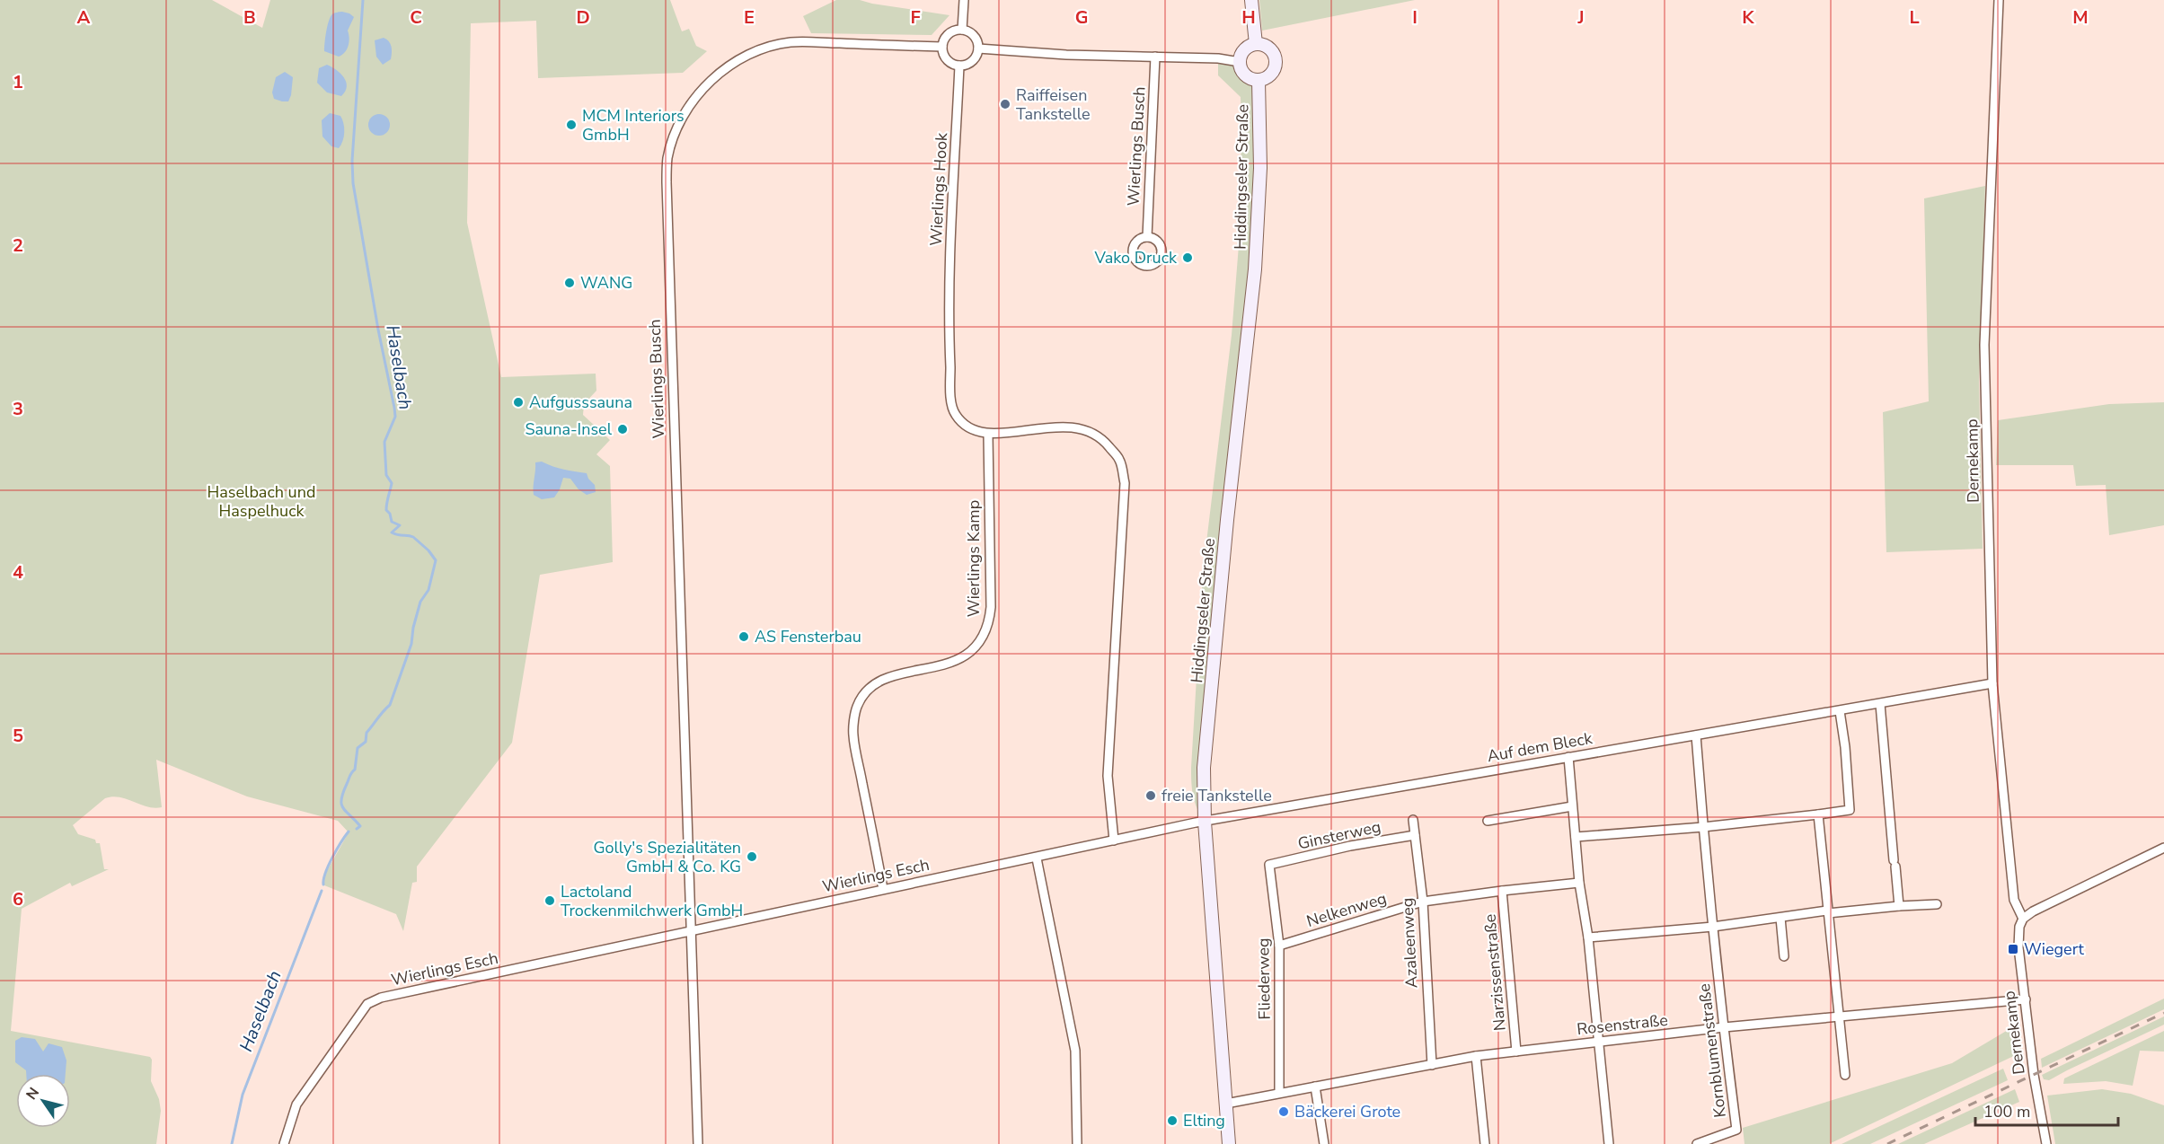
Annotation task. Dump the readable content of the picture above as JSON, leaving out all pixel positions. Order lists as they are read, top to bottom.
{
  "streets": {
    "street": [
      "Wierlings Busch",
      "Hiddingseler Straße",
      "Wierlings Hook",
      "Dernekamp",
      "Wierlings Kamp",
      "Auf dem Bleck",
      "Ginsterweg",
      "Wierlings Esch",
      "Nelkenweg",
      "Azaleenweg",
      "Narzissenstraße",
      "Fliederweg",
      "Rosenstraße",
      "Kornblumenstraße"
    ]
  },
  "crossings": [
    ["Wierlings Busch", "Wierlings Hook"],
    ["Wierlings Busch", "Wierlings Esch"],
    ["Hiddingseler Straße", "Auf dem Bleck"],
    ["Hiddingseler Straße", "Wierlings Esch"],
    ["Hiddingseler Straße", "Rosenstraße"],
    ["Wierlings Hook", "Wierlings Kamp"],
    ["Dernekamp", "Auf dem Bleck"],
    ["Dernekamp", "Rosenstraße"],
    ["Wierlings Kamp", "Wierlings Esch"],
    ["Auf dem Bleck", "Wierlings Esch"],
    ["Auf dem Bleck", "Kornblumenstraße"],
    ["Ginsterweg", "Azaleenweg"],
    ["Ginsterweg", "Fliederweg"],
    ["Nelkenweg", "Azaleenweg"],
    ["Nelkenweg", "Narzissenstraße"],
    ["Nelkenweg", "Fliederweg"],
    ["Azaleenweg", "Narzissenstraße"],
    ["Azaleenweg", "Rosenstraße"],
    ["Narzissenstraße", "Rosenstraße"],
    ["Fliederweg", "Rosenstraße"],
    ["Rosenstraße", "Kornblumenstraße"]
  ],
  "water": ["Haselbach"],
  "parks": ["Haselbach und Haspelhuck"],
  "places": {
    "other": [
      "Raiffeisen Tankstelle",
      "MCM Interiors GmbH",
      "Vako Druck",
      "WANG",
      "Aufgusssauna",
      "Sauna-Insel",
      "AS Fensterbau",
      "freie Tankstelle",
      "Golly's Spezialitäten GmbH & Co. KG",
      "Lactoland Trockenmilchwerk GmbH",
      "Bäckerei Grote",
      "Elting"
    ],
    "transit": ["Wiegert"]
  },
  "scale_bar": "100 m",
  "north": "top left",
  "grid": {
    "columns": [
      "A",
      "B",
      "C",
      "D",
      "E",
      "F",
      "G",
      "H",
      "I",
      "J",
      "K",
      "L",
      "M"
    ],
    "rows": [
      "1",
      "2",
      "3",
      "4",
      "5",
      "6"
    ]
  }
}
